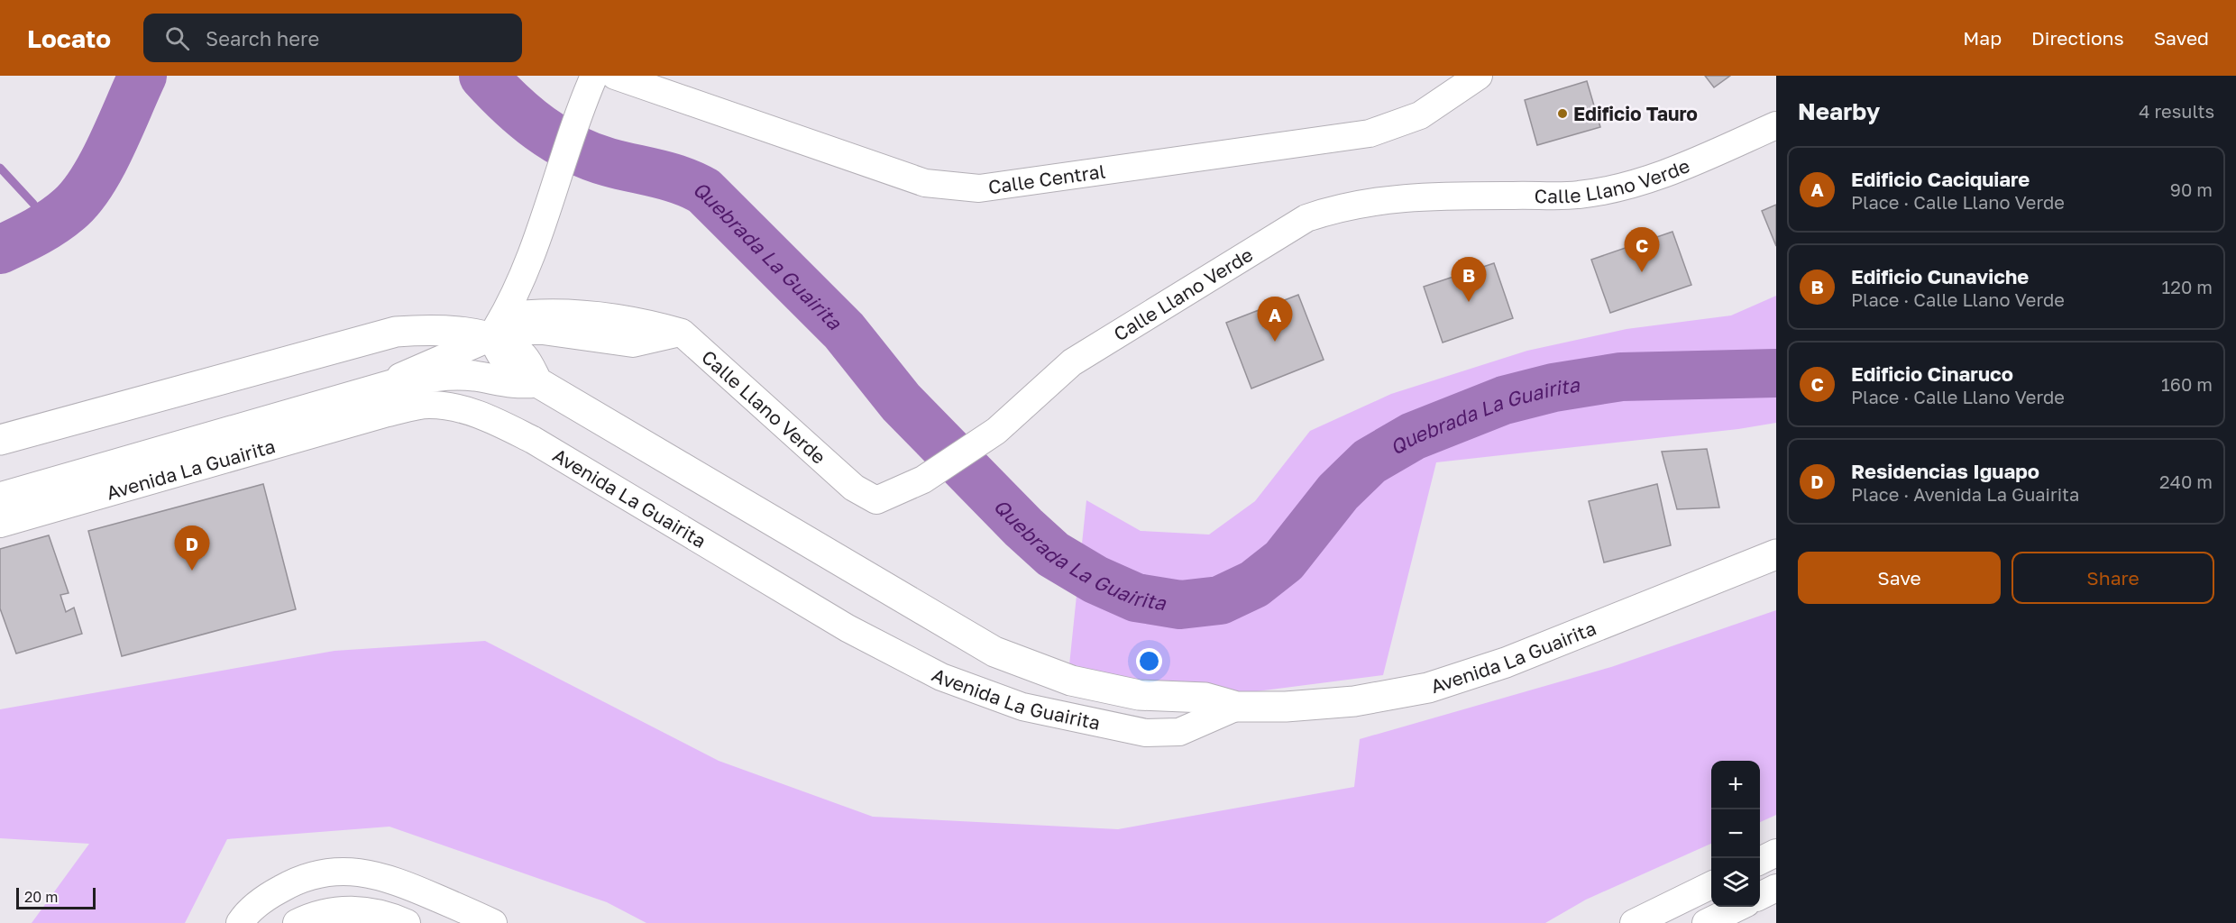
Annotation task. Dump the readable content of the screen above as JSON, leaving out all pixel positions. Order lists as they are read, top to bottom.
{
  "streets": {
    "street": ["Calle Llano Verde", "Calle Central", "Avenida La Guairita"]
  },
  "crossings": [
    ["Calle Llano Verde", "Avenida La Guairita"]
  ],
  "water": ["Quebrada La Guairita"],
  "places": ["Edificio Tauro"],
  "scale_bar": "20 m",
  "page": {
    "header": "Locato",
    "search": "Search here",
    "nav": ["Map", "Directions", "Saved"],
    "heading": ["Nearby", "4 results"],
    "list": [
      {
        "mark": "A",
        "name": "Edificio Caciquiare",
        "note": "Place · Calle Llano Verde",
        "value": "90 m"
      },
      {
        "mark": "B",
        "name": "Edificio Cunaviche",
        "note": "Place · Calle Llano Verde",
        "value": "120 m"
      },
      {
        "mark": "C",
        "name": "Edificio Cinaruco",
        "note": "Place · Calle Llano Verde",
        "value": "160 m"
      },
      {
        "mark": "D",
        "name": "Residencias Iguapo",
        "note": "Place · Avenida La Guairita",
        "value": "240 m"
      }
    ],
    "pins": [
      "C",
      "B",
      "A",
      "D"
    ],
    "buttons": ["Save", "Share"],
    "map_buttons": ["+", "−"],
    "scale": "20 m"
  }
}
